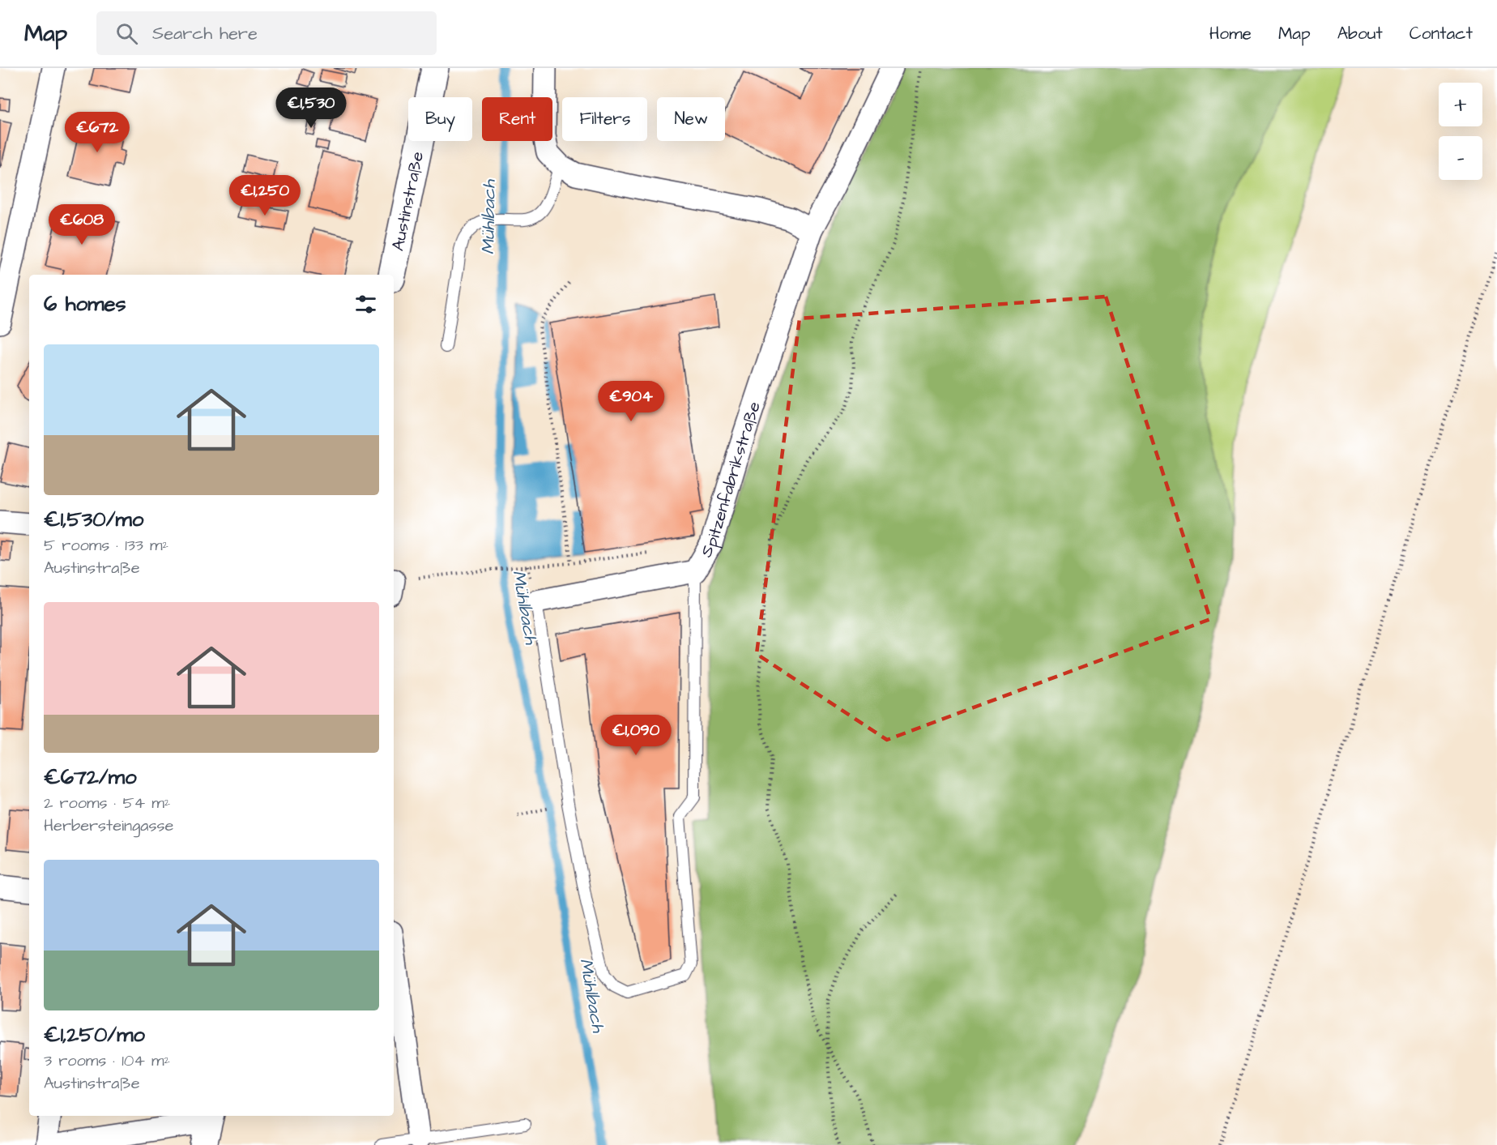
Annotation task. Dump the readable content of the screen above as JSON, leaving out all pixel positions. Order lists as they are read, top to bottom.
{
  "streets": {
    "main road": ["Austinstraße"],
    "street": ["Spitzenfabrikstraße"]
  },
  "water": ["Mühlbach"],
  "page": {
    "header": "Map",
    "search": "Search here",
    "nav": [
      "Home",
      "Map",
      "About",
      "Contact"
    ],
    "map_buttons": ["+", "−"],
    "price": [
      "€1,530",
      "€672",
      "€1,250",
      "€608",
      "€904",
      "€1,090"
    ],
    "chip": [
      "Buy",
      "Rent",
      "Filters",
      "New"
    ],
    "heading": "6 homes",
    "list": [
      {
        "name": "€1,530/mo",
        "note": "5 rooms · 133 m² · Austinstraße"
      },
      {
        "name": "€672/mo",
        "note": "2 rooms · 54 m² · Herbersteingasse"
      },
      {
        "name": "€1,250/mo",
        "note": "3 rooms · 104 m² · Austinstraße"
      }
    ]
  }
}
